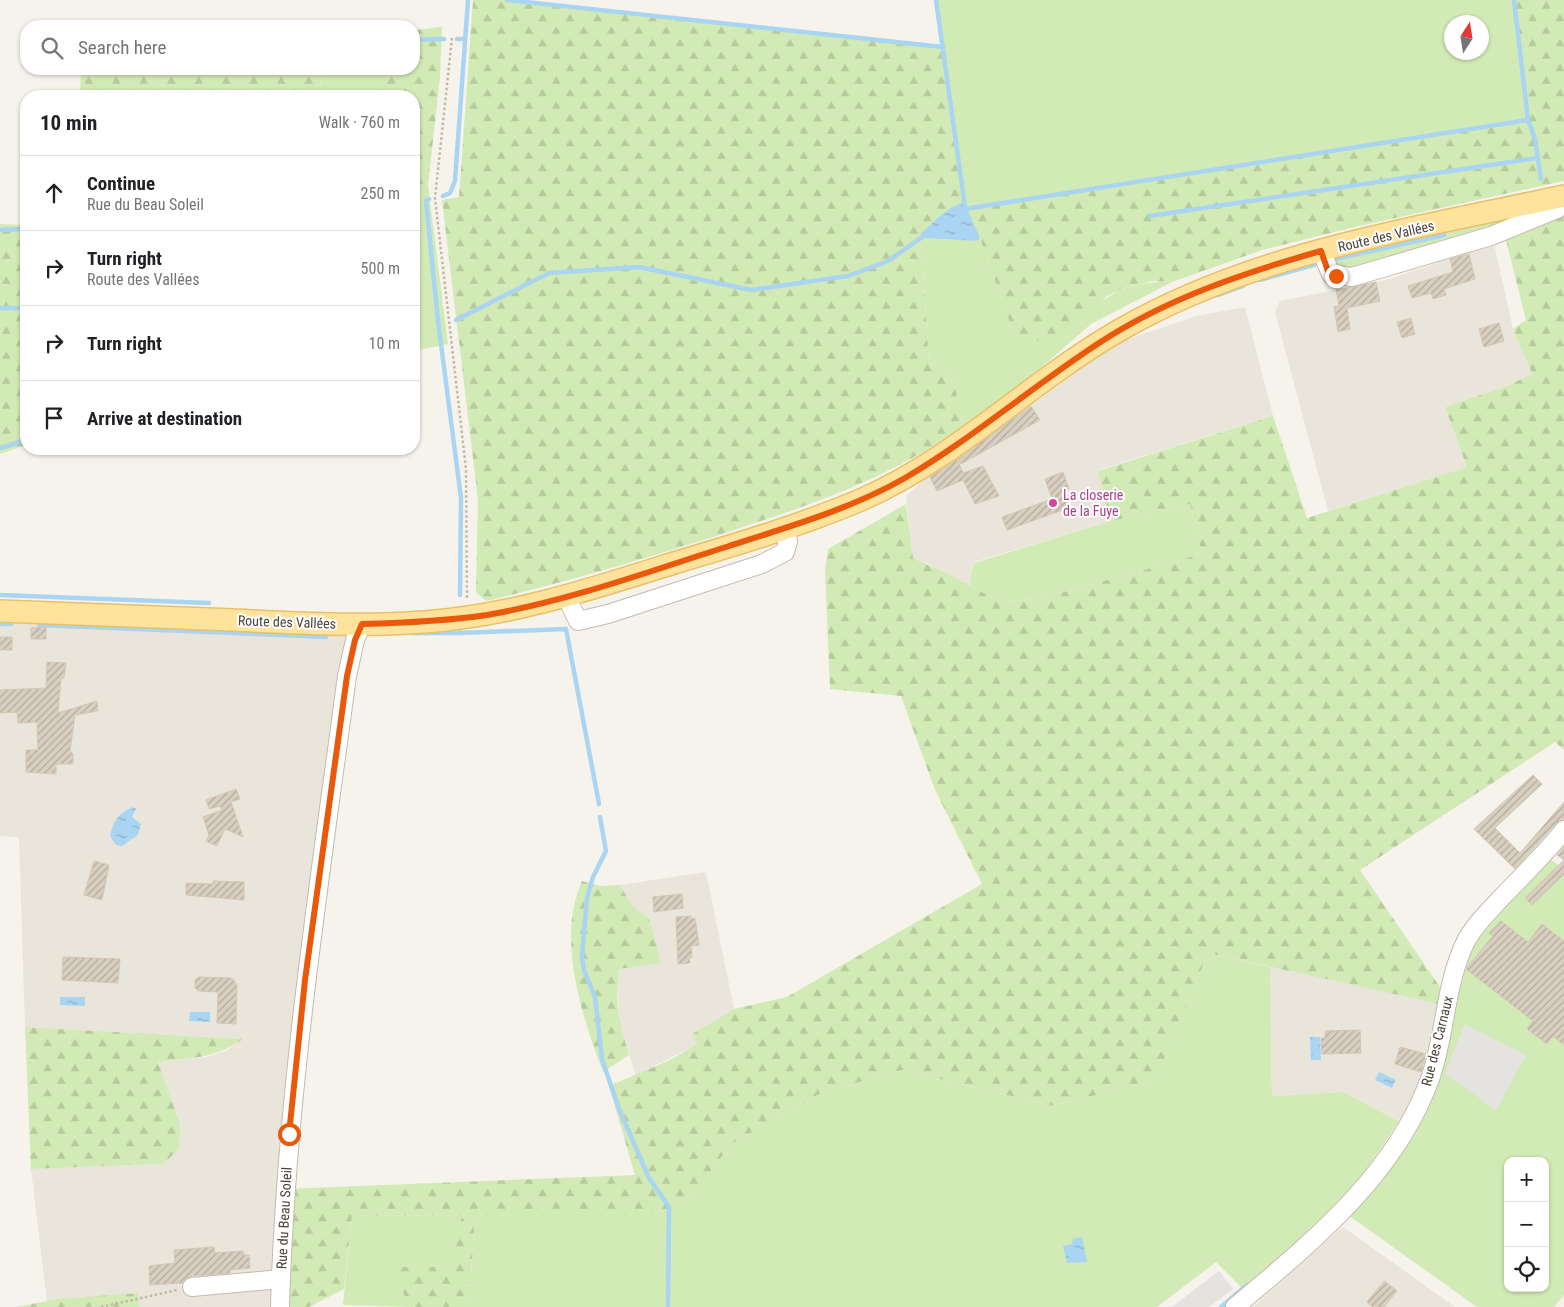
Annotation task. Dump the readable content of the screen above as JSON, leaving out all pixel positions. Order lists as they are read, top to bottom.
{
  "streets": {
    "main road": ["Route des Vallées"],
    "street": ["Rue des Carnaux", "Rue du Beau Soleil"]
  },
  "crossings": [
    ["Route des Vallées", "Rue du Beau Soleil"]
  ],
  "places": ["La closerie de la Fuye"],
  "north": "top",
  "page": {
    "search": "Search here",
    "heading": ["10 min", "Walk · 760 m"],
    "list": [
      ["Continue", "Rue du Beau Soleil", "250 m"],
      ["Turn right", "Route des Vallées", "500 m"],
      ["Turn right", "10 m"],
      "Arrive at destination"
    ],
    "map_buttons": ["+", "−"]
  }
}
